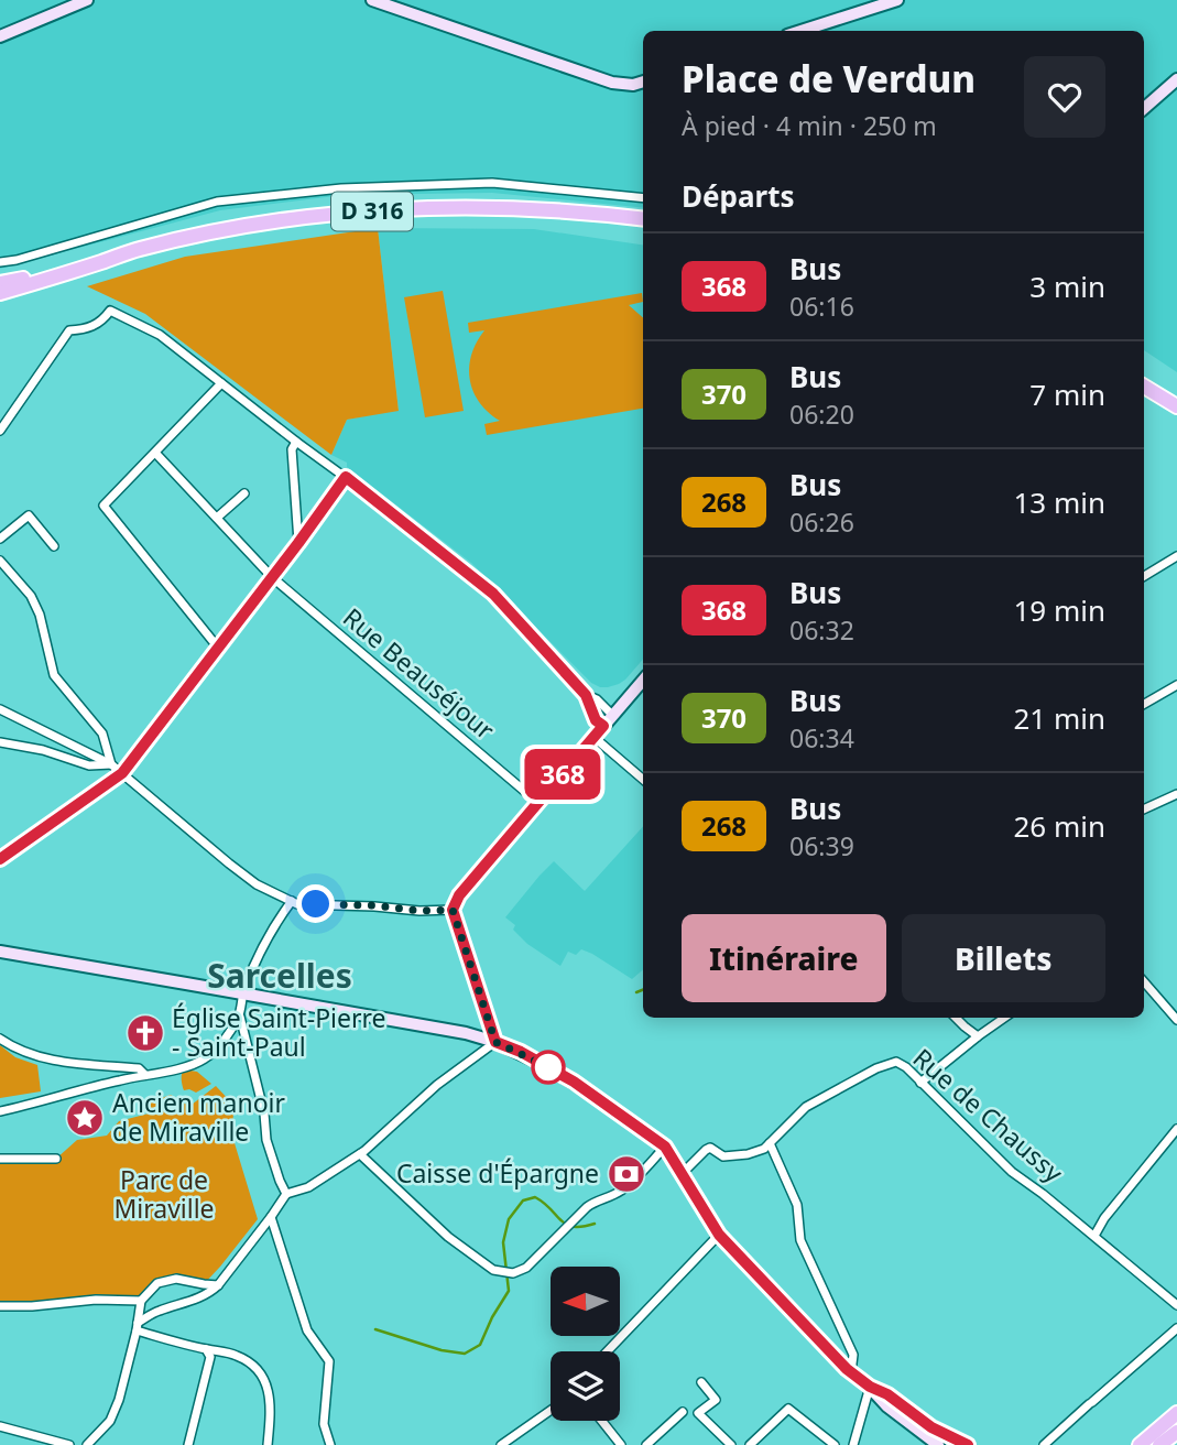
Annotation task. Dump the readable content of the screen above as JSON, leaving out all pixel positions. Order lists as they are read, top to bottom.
{
  "streets": {
    "main road": ["D 316"],
    "street": ["Rue Beauséjour", "Rue de Chaussy"]
  },
  "districts": ["Sarcelles"],
  "parks": ["Parc de Miraville"],
  "places": {
    "church": ["Église Saint-Pierre - Saint-Paul"],
    "place": ["Ancien manoir de Miraville"],
    "bank": ["Caisse d'Épargne"]
  },
  "lines": ["bus line 368"],
  "north": "left",
  "page": {
    "on_map": "368",
    "heading": [
      ["Place de Verdun", "À pied · 4 min · 250 m"],
      "Départs"
    ],
    "list": [
      {
        "mark": "368",
        "name": "Bus",
        "note": "06:16",
        "value": "3 min"
      },
      {
        "mark": "370",
        "name": "Bus",
        "note": "06:20",
        "value": "7 min"
      },
      {
        "mark": "268",
        "name": "Bus",
        "note": "06:26",
        "value": "13 min"
      },
      {
        "mark": "368",
        "name": "Bus",
        "note": "06:32",
        "value": "19 min"
      },
      {
        "mark": "370",
        "name": "Bus",
        "note": "06:34",
        "value": "21 min"
      },
      {
        "mark": "268",
        "name": "Bus",
        "note": "06:39",
        "value": "26 min"
      }
    ],
    "buttons": ["Itinéraire", "Billets"]
  }
}
